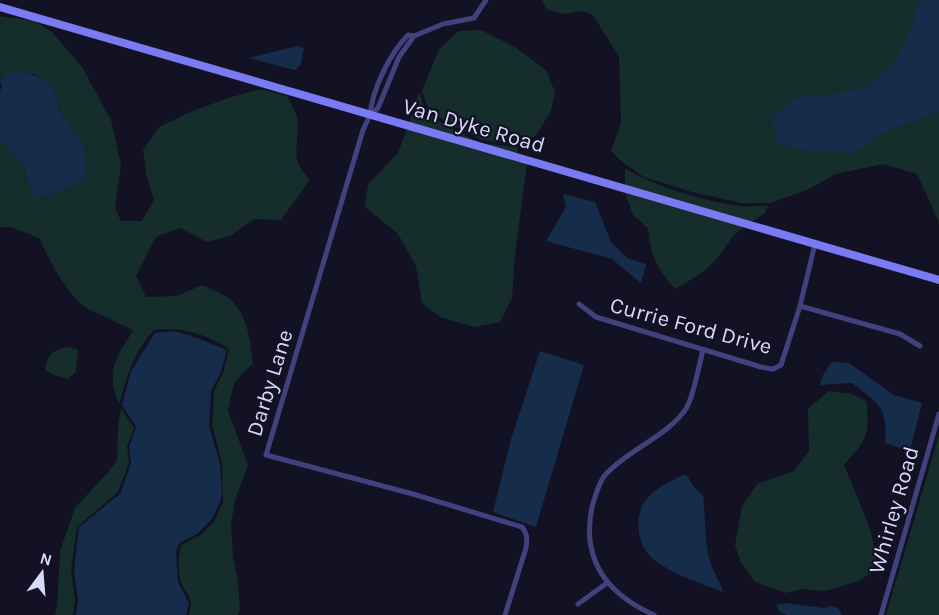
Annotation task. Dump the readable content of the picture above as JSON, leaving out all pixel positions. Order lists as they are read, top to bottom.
{
  "streets": {
    "main road": ["Van Dyke Road"],
    "street": ["Currie Ford Drive", "Darby Lane", "Whirley Road"]
  },
  "crossings": [
    ["Van Dyke Road", "Currie Ford Drive"],
    ["Van Dyke Road", "Darby Lane"]
  ],
  "north": "top"
}
